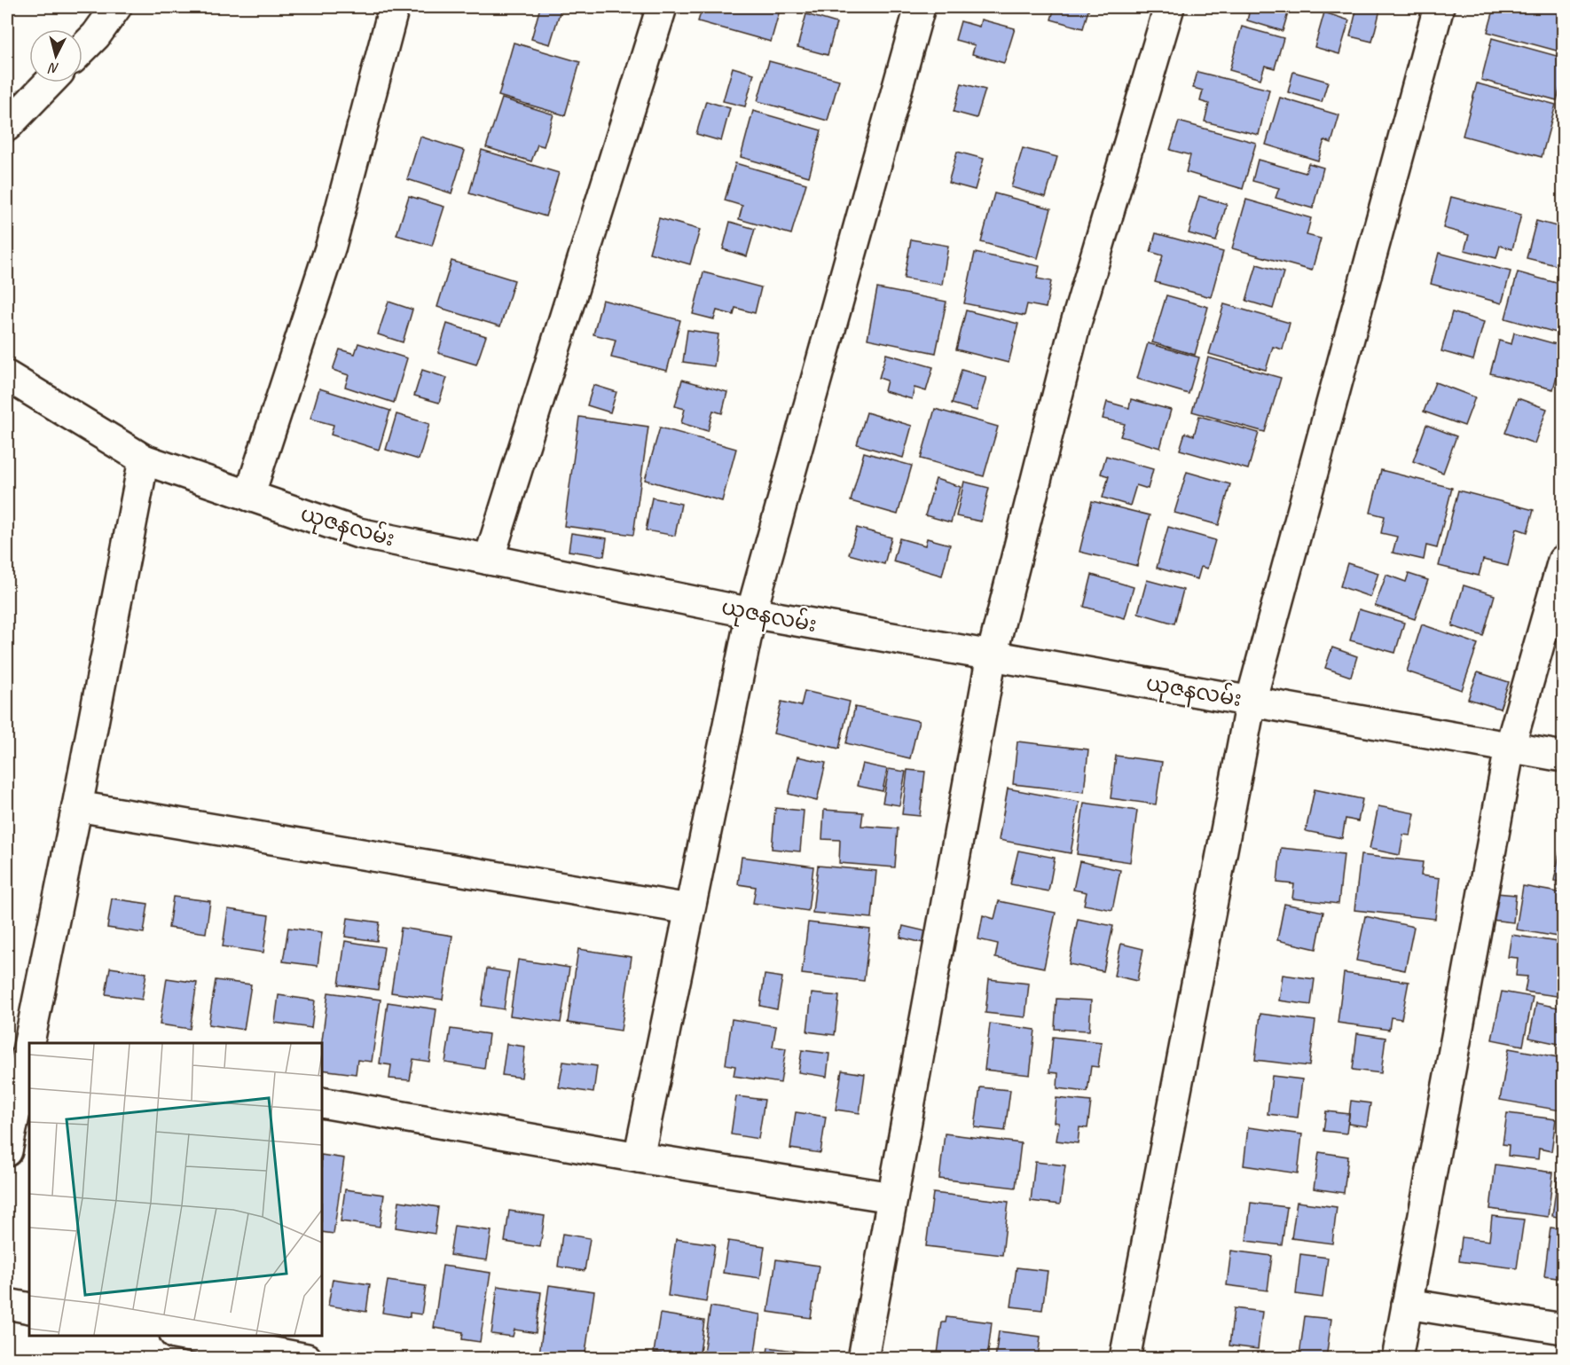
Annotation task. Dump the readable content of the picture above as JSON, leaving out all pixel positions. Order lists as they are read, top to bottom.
{
  "streets": {
    "street": ["ယုဇနလမ်း"]
  },
  "north": "bottom"
}
